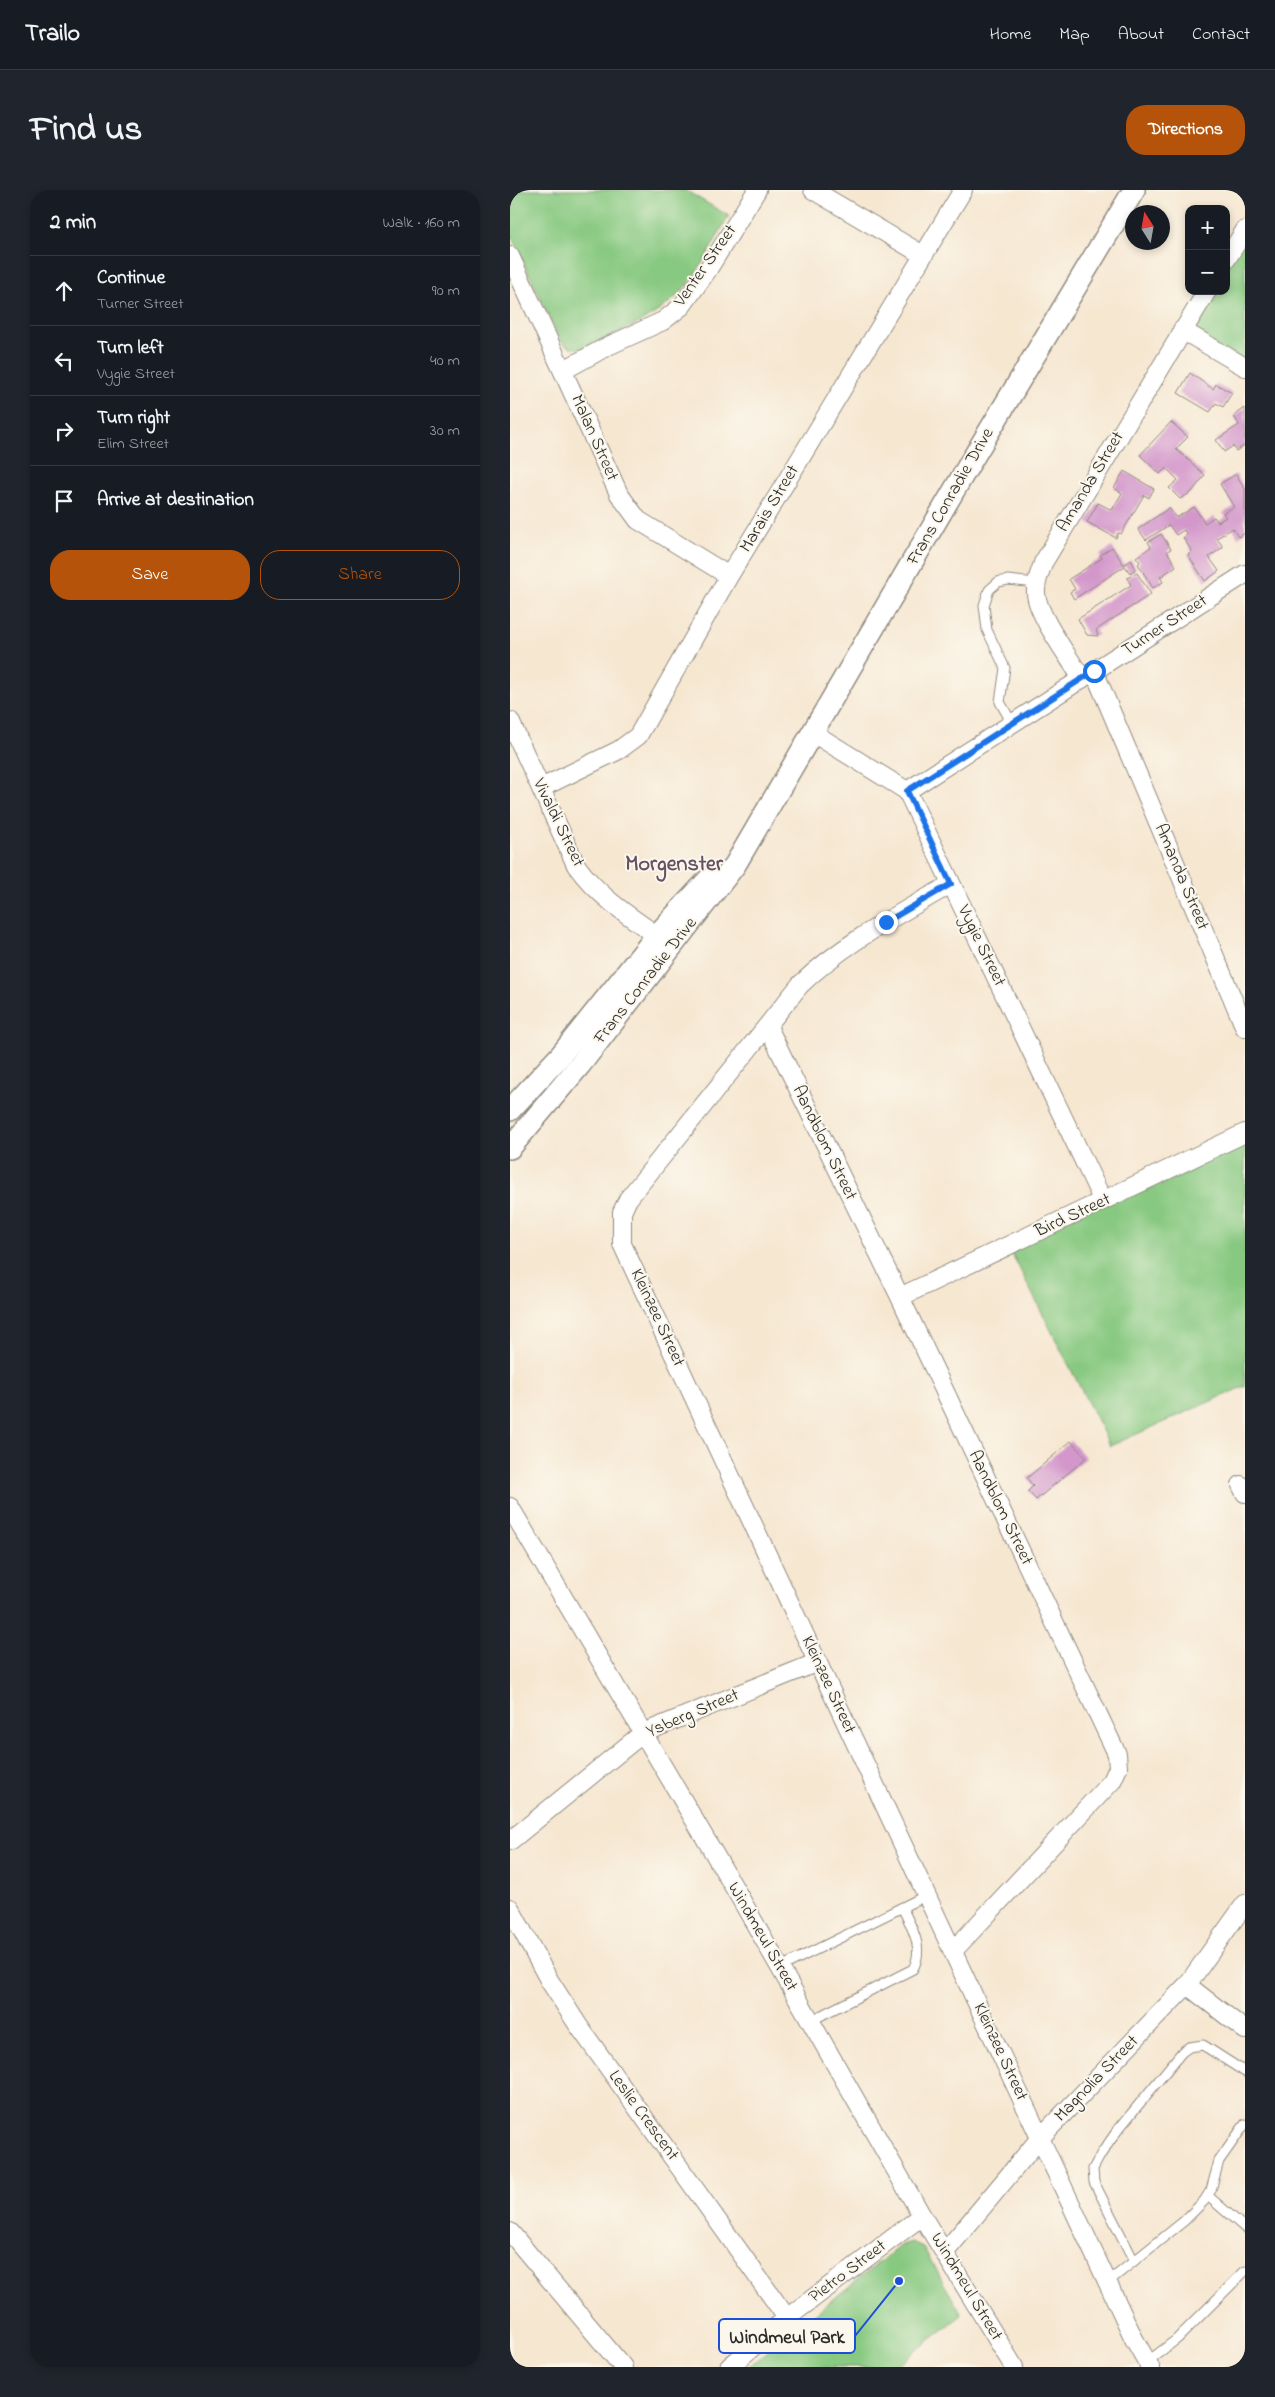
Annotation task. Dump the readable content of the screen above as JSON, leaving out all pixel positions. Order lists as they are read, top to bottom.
{
  "streets": {
    "street": [
      "Venter Street",
      "Malan Street",
      "Amanda Street",
      "Frans Conradie Drive",
      "Marais Street",
      "Turner Street",
      "Vivaldi Street",
      "Vygie Street",
      "Aandblom Street",
      "Bird Street",
      "Kleinzee Street",
      "Ysberg Street",
      "Windmeul Street",
      "Magnolia Street",
      "Leslie Crescent",
      "Pietro Street"
    ]
  },
  "crossings": [
    ["Venter Street", "Malan Street"],
    ["Malan Street", "Marais Street"],
    ["Amanda Street", "Turner Street"],
    ["Frans Conradie Drive", "Vivaldi Street"],
    ["Marais Street", "Vivaldi Street"],
    ["Turner Street", "Vygie Street"],
    ["Vygie Street", "Bird Street"],
    ["Vygie Street", "Kleinzee Street"],
    ["Aandblom Street", "Bird Street"],
    ["Aandblom Street", "Kleinzee Street"],
    ["Kleinzee Street", "Ysberg Street"],
    ["Kleinzee Street", "Magnolia Street"],
    ["Ysberg Street", "Windmeul Street"],
    ["Windmeul Street", "Magnolia Street"],
    ["Windmeul Street", "Pietro Street"],
    ["Leslie Crescent", "Pietro Street"]
  ],
  "districts": ["Morgenster"],
  "places": ["Windmeul Park"],
  "north": "top",
  "page": {
    "header": "Trailo",
    "nav": [
      "Home",
      "Map",
      "About",
      "Contact"
    ],
    "title": "Find us",
    "buttons": [
      "Directions",
      ["Save", "Share"]
    ],
    "heading": ["2 min", "Walk · 160 m"],
    "map_buttons": ["+", "−"],
    "list": [
      ["Continue", "Turner Street", "90 m"],
      ["Turn left", "Vygie Street", "40 m"],
      ["Turn right", "Elim Street", "30 m"],
      "Arrive at destination"
    ]
  }
}
